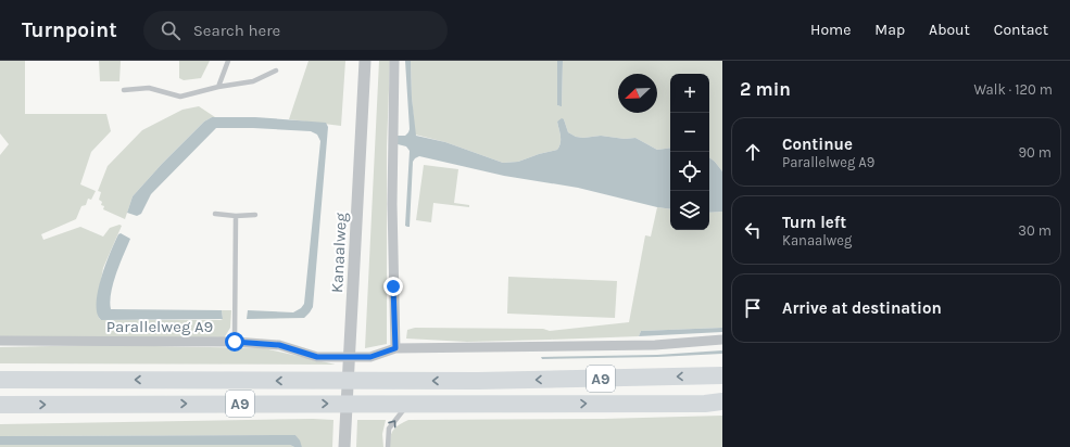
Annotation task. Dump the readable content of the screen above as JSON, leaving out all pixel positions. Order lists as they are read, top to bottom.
{
  "streets": {
    "highway": ["A9"],
    "street": ["Kanaalweg", "Parallelweg A9"]
  },
  "north": "bottom left",
  "page": {
    "header": "Turnpoint",
    "search": "Search here",
    "nav": [
      "Home",
      "Map",
      "About",
      "Contact"
    ],
    "heading": ["2 min", "Walk · 120 m"],
    "map_buttons": ["+", "−"],
    "list": [
      ["Continue", "Parallelweg A9", "90 m"],
      ["Turn left", "Kanaalweg", "30 m"],
      "Arrive at destination"
    ]
  }
}
